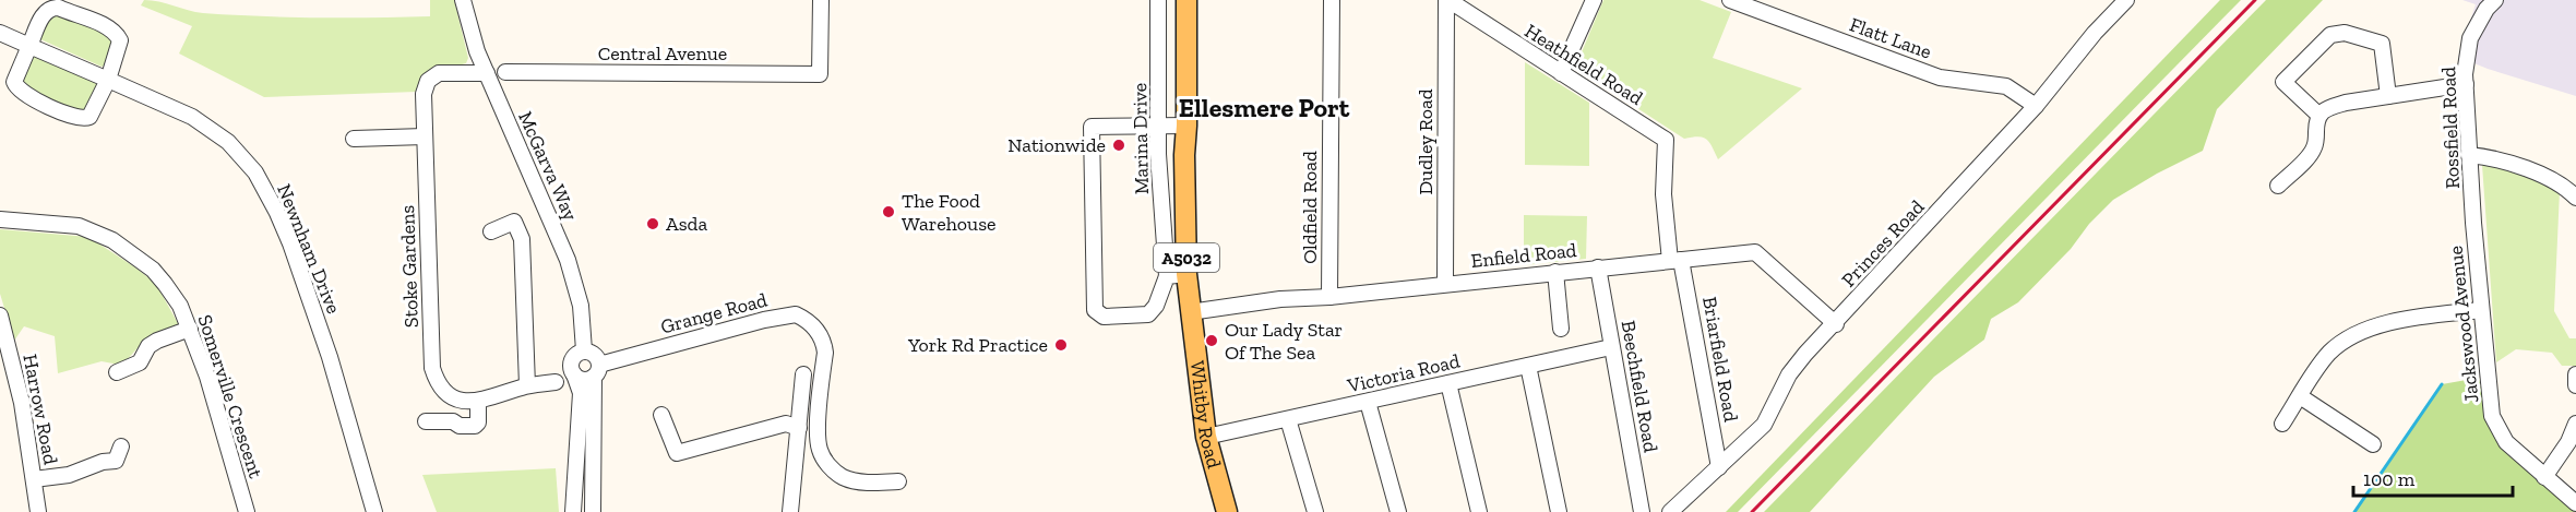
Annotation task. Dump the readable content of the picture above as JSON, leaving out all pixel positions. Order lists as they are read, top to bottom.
{
  "streets": {
    "main road": ["A5032", "Whitby Road"],
    "street": [
      "Flatt Lane",
      "Central Avenue",
      "Heathfield Road",
      "Rossfield Road",
      "Marina Drive",
      "Dudley Road",
      "McGarva Way",
      "Oldfield Road",
      "Princes Road",
      "Newnham Drive",
      "Enfield Road",
      "Stoke Gardens",
      "Grange Road",
      "Jackswood Avenue",
      "Briarfield Road",
      "Victoria Road",
      "Beechfield Road",
      "Somerville Crescent",
      "Harrow Road"
    ]
  },
  "crossings": [
    ["Flatt Lane", "Princes Road"],
    ["Heathfield Road", "Dudley Road"],
    ["Heathfield Road", "Briarfield Road"],
    ["Rossfield Road", "Jackswood Avenue"],
    ["Marina Drive", "Whitby Road"],
    ["Dudley Road", "Enfield Road"],
    ["McGarva Way", "Stoke Gardens"],
    ["McGarva Way", "Grange Road"],
    ["Oldfield Road", "Enfield Road"],
    ["Princes Road", "Enfield Road"],
    ["Princes Road", "Briarfield Road"],
    ["Enfield Road", "Briarfield Road"],
    ["Enfield Road", "Beechfield Road"],
    ["Enfield Road", "Whitby Road"],
    ["Victoria Road", "Beechfield Road"],
    ["Victoria Road", "Whitby Road"]
  ],
  "districts": ["Ellesmere Port"],
  "places": [
    "Nationwide",
    "The Food Warehouse",
    "Asda",
    "Our Lady Star Of The Sea",
    "York Rd Practice"
  ],
  "scale_bar": "100 m"
}
